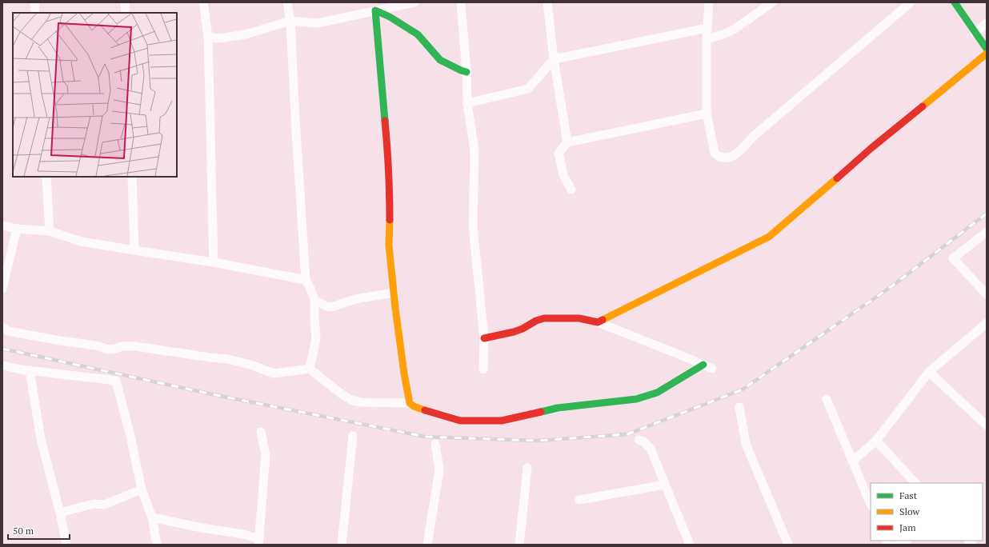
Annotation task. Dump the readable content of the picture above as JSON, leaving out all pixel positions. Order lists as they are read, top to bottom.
{
  "legend": ["Fast", "Slow", "Jam"],
  "scale_bar": "50 m"
}
